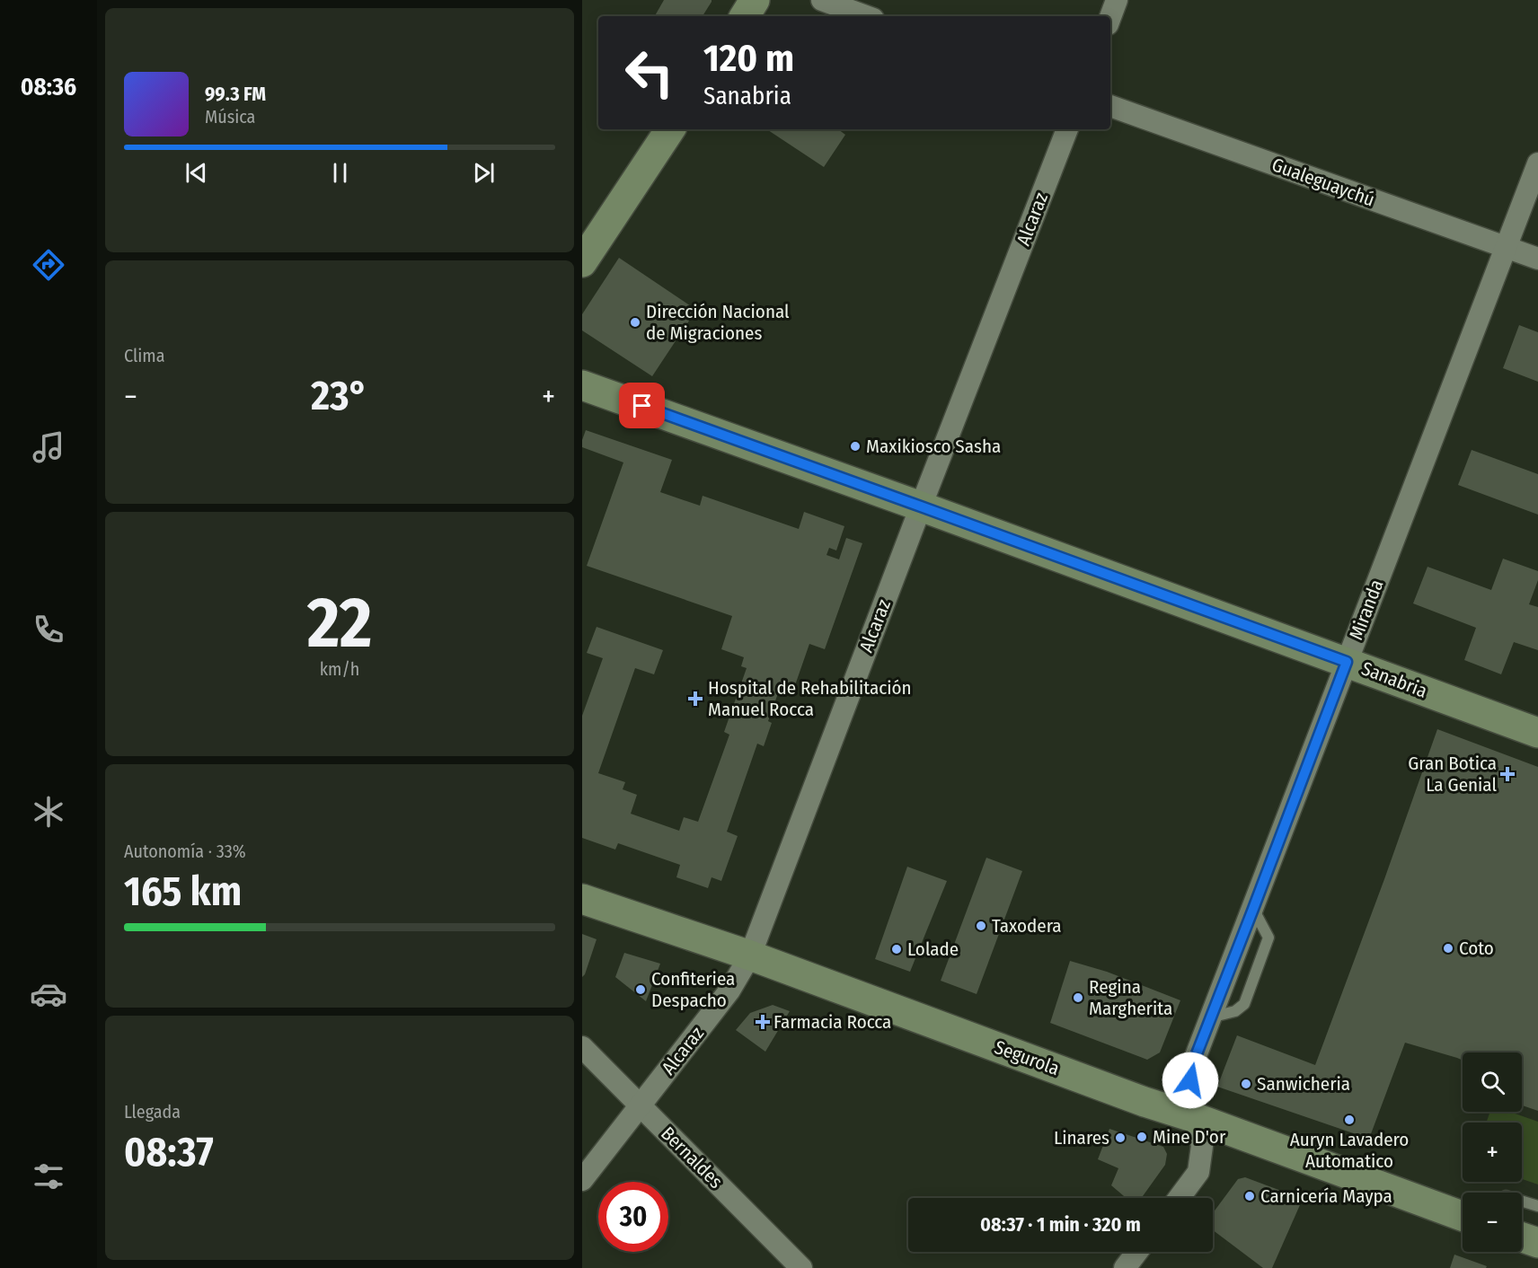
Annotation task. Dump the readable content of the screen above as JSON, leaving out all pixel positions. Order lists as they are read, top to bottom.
{
  "streets": {
    "street": [
      "Gualeguaychú",
      "Alcaraz",
      "Miranda",
      "Sanabria",
      "Segurola",
      "Bernaldes"
    ]
  },
  "crossings": [
    ["Gualeguaychú", "Miranda"],
    ["Alcaraz", "Sanabria"],
    ["Alcaraz", "Segurola"],
    ["Alcaraz", "Bernaldes"],
    ["Miranda", "Sanabria"],
    ["Miranda", "Segurola"]
  ],
  "places": {
    "other": [
      "Dirección Nacional de Migraciones",
      "Maxikiosco Sasha",
      "Taxodera",
      "Coto",
      "Lolade",
      "Confiteriea Despacho",
      "Regina Margherita",
      "Sanwicheria",
      "Auryn Lavadero Automatico",
      "Mine D'or",
      "Linares",
      "Carnicería Maypa"
    ],
    "health": ["Hospital de Rehabilitación Manuel Rocca", "Gran Botica La Genial", "Farmacia Rocca"]
  },
  "page": {
    "tabs": "08:36",
    "turn": ["120 m", "Sanabria"],
    "song": ["99.3 FM", "Música"],
    "tile": [
      "Clima",
      ["22", "km/h"],
      ["Autonomía · 33%", "165 km"],
      ["Llegada", "08:37"]
    ],
    "heat": ["−", "23°", "+"],
    "map_buttons": ["+", "−"],
    "limit": "30",
    "trip": "08:37 · 1 min · 320 m"
  }
}
